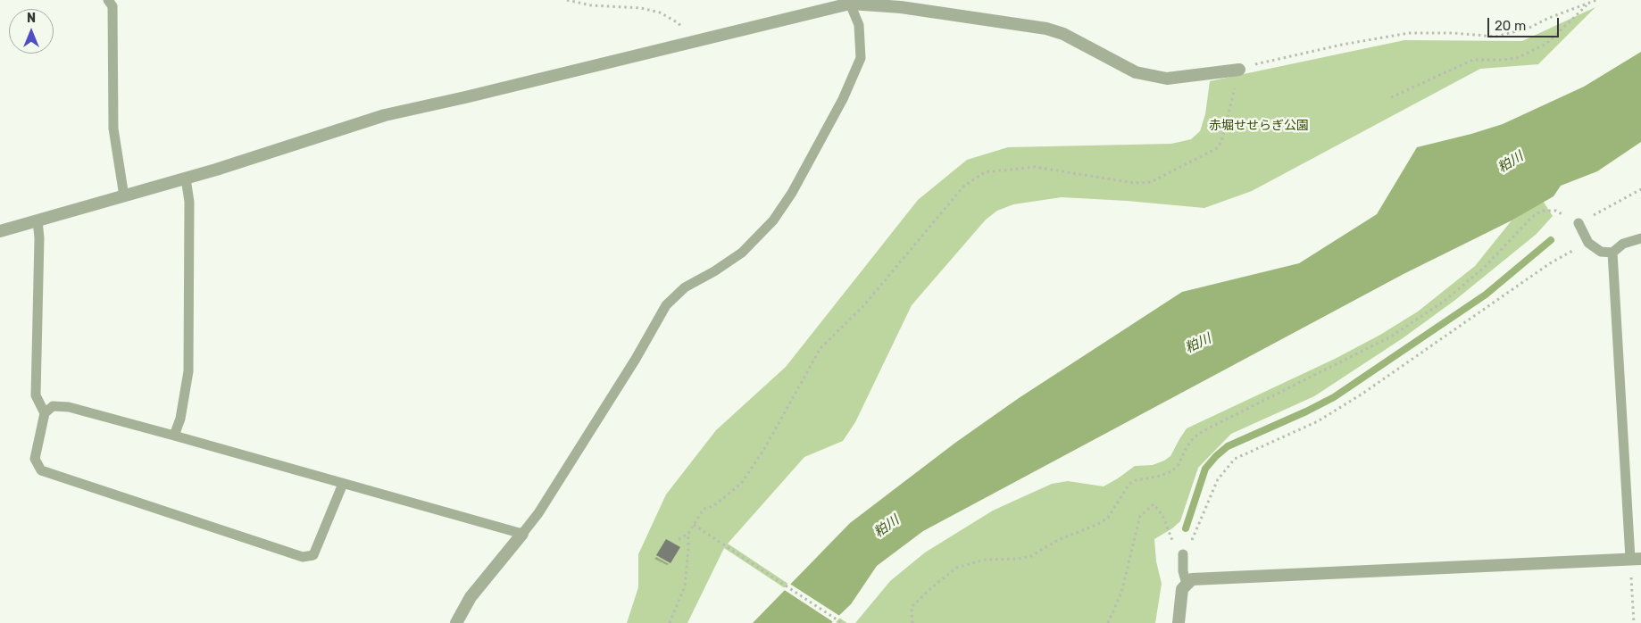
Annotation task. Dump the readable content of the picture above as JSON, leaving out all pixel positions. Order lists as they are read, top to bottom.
{
  "water": ["粕川"],
  "parks": ["赤堀せせらぎ公園"],
  "scale_bar": "20 m",
  "north": "top"
}
